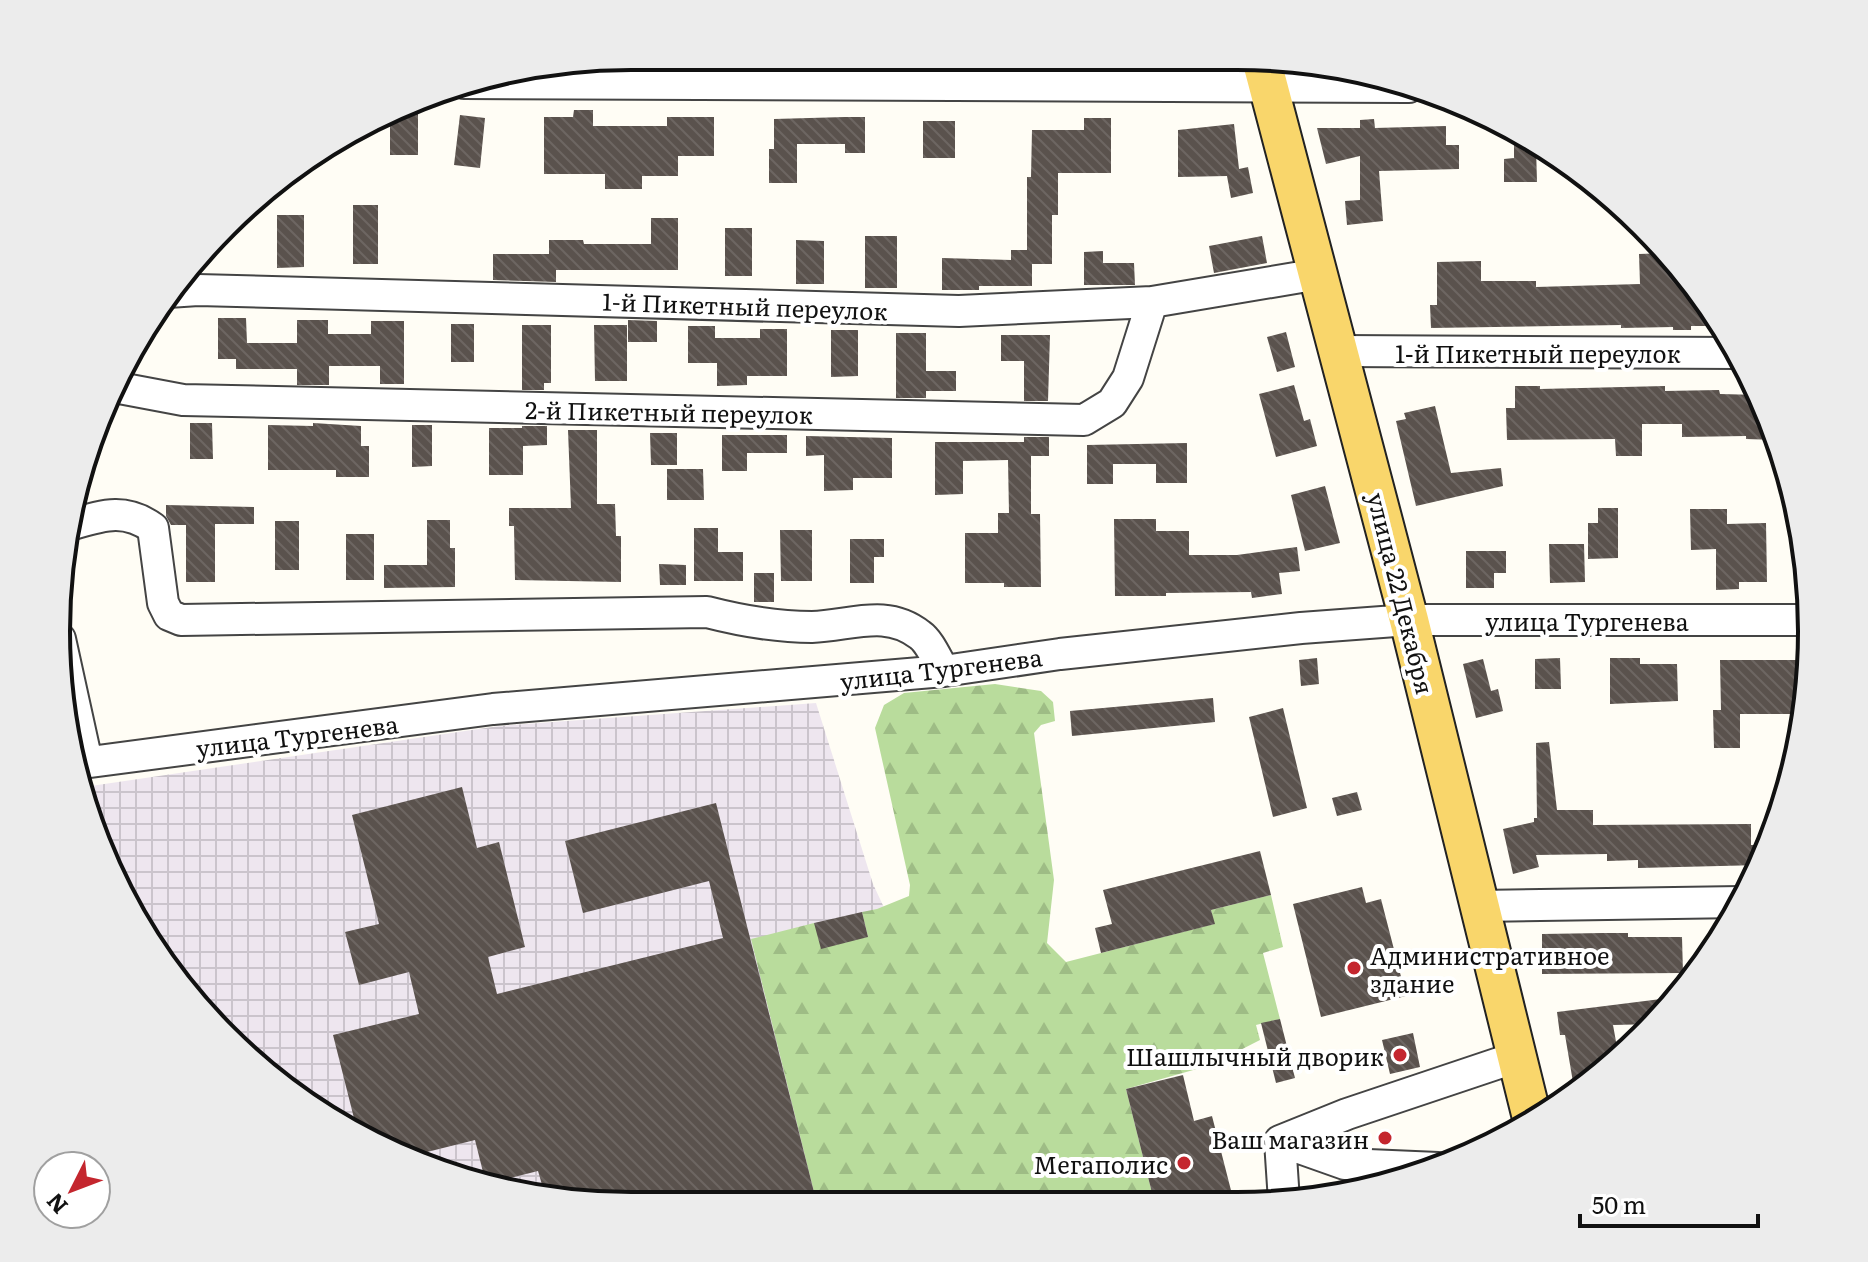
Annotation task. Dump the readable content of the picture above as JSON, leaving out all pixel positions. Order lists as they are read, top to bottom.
{
  "streets": {
    "main road": ["улица 22 Декабря"],
    "street": ["1-й Пикетный переулок", "2-й Пикетный переулок", "улица Тургенева"]
  },
  "crossings": [
    ["1-й Пикетный переулок", "2-й Пикетный переулок"],
    ["1-й Пикетный переулок", "улица 22 Декабря"],
    ["улица 22 Декабря", "улица Тургенева"]
  ],
  "places": [
    "Административное здание",
    "Шашлычный дворик",
    "Ваш магазин",
    "Мегаполис"
  ],
  "scale_bar": "50 m",
  "north": "bottom left"
}
